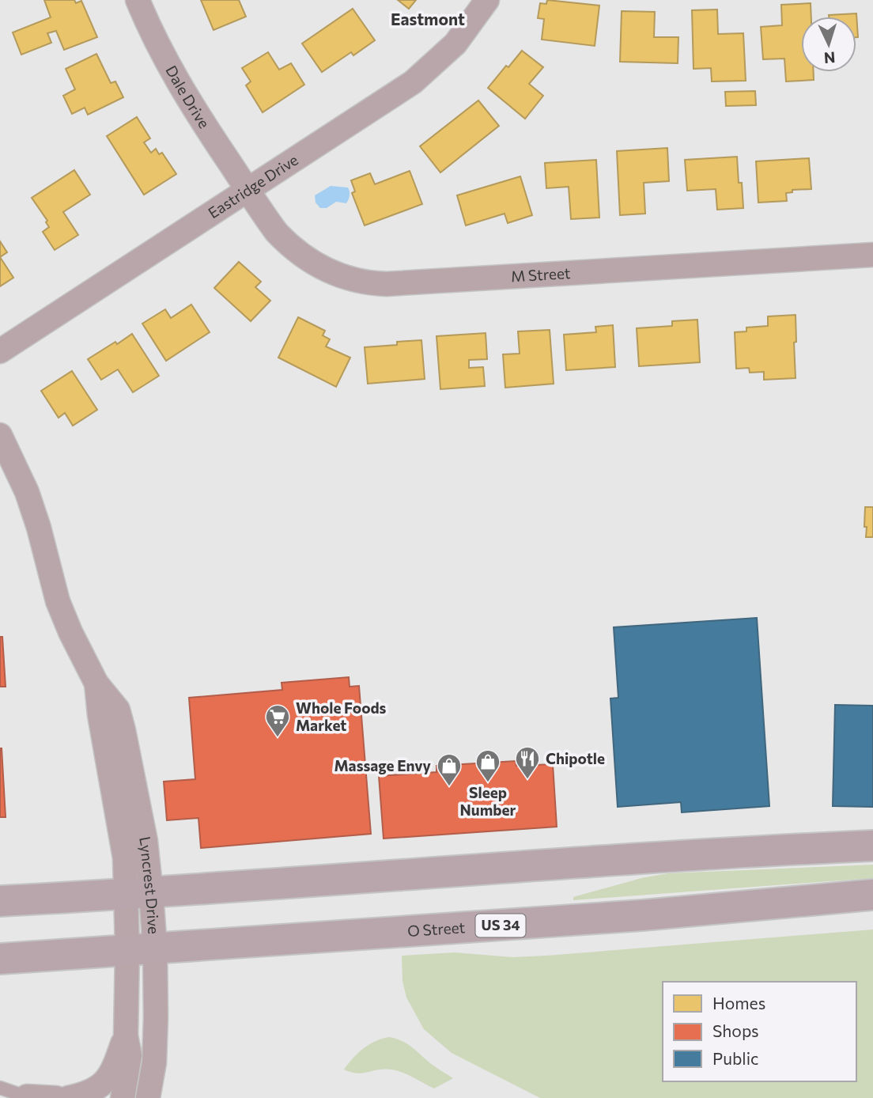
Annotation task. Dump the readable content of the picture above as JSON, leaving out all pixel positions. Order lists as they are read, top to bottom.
{
  "streets": {
    "main road": ["US 34", "O Street"],
    "street": [
      "Dale Drive",
      "Eastridge Drive",
      "M Street",
      "Lyncrest Drive"
    ]
  },
  "crossings": [
    ["Dale Drive", "Eastridge Drive"],
    ["Dale Drive", "M Street"],
    ["Eastridge Drive", "M Street"],
    ["Lyncrest Drive", "O Street"]
  ],
  "districts": ["Eastmont"],
  "places": {
    "supermarket": ["Whole Foods Market"],
    "restaurant": ["Chipotle"],
    "shop": ["Sleep Number", "Massage Envy"]
  },
  "legend": ["Homes", "Shops", "Public"],
  "north": "bottom"
}
